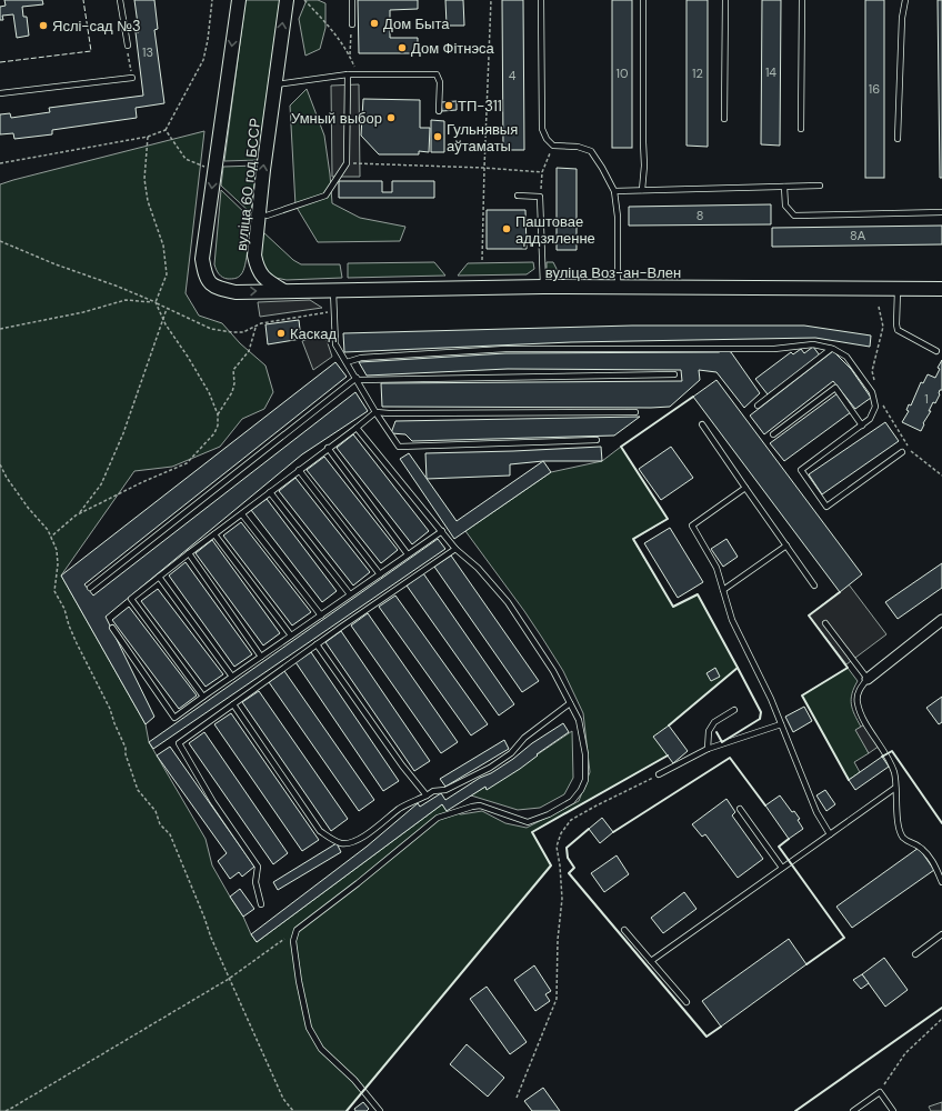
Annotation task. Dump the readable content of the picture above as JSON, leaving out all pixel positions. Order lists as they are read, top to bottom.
{
  "streets": {
    "main road": ["вуліца 60 год БССР", "вуліца Воз-ан-Влен"]
  },
  "crossings": [
    ["вуліца 60 год БССР", "вуліца Воз-ан-Влен"]
  ],
  "one_way": ["вуліца 60 год БССР"],
  "places": [
    "Дом Быта",
    "Яслі-сад №3",
    "Дом Фітнэса",
    "ТП-311",
    "Умный выбор",
    "Гульнявыя аўтаматы",
    "Паштовае аддзяленне",
    "Каскад"
  ],
  "house_numbers": [
    "13",
    "14",
    "10",
    "12",
    "4",
    "16",
    "8",
    "8А",
    "1"
  ]
}
